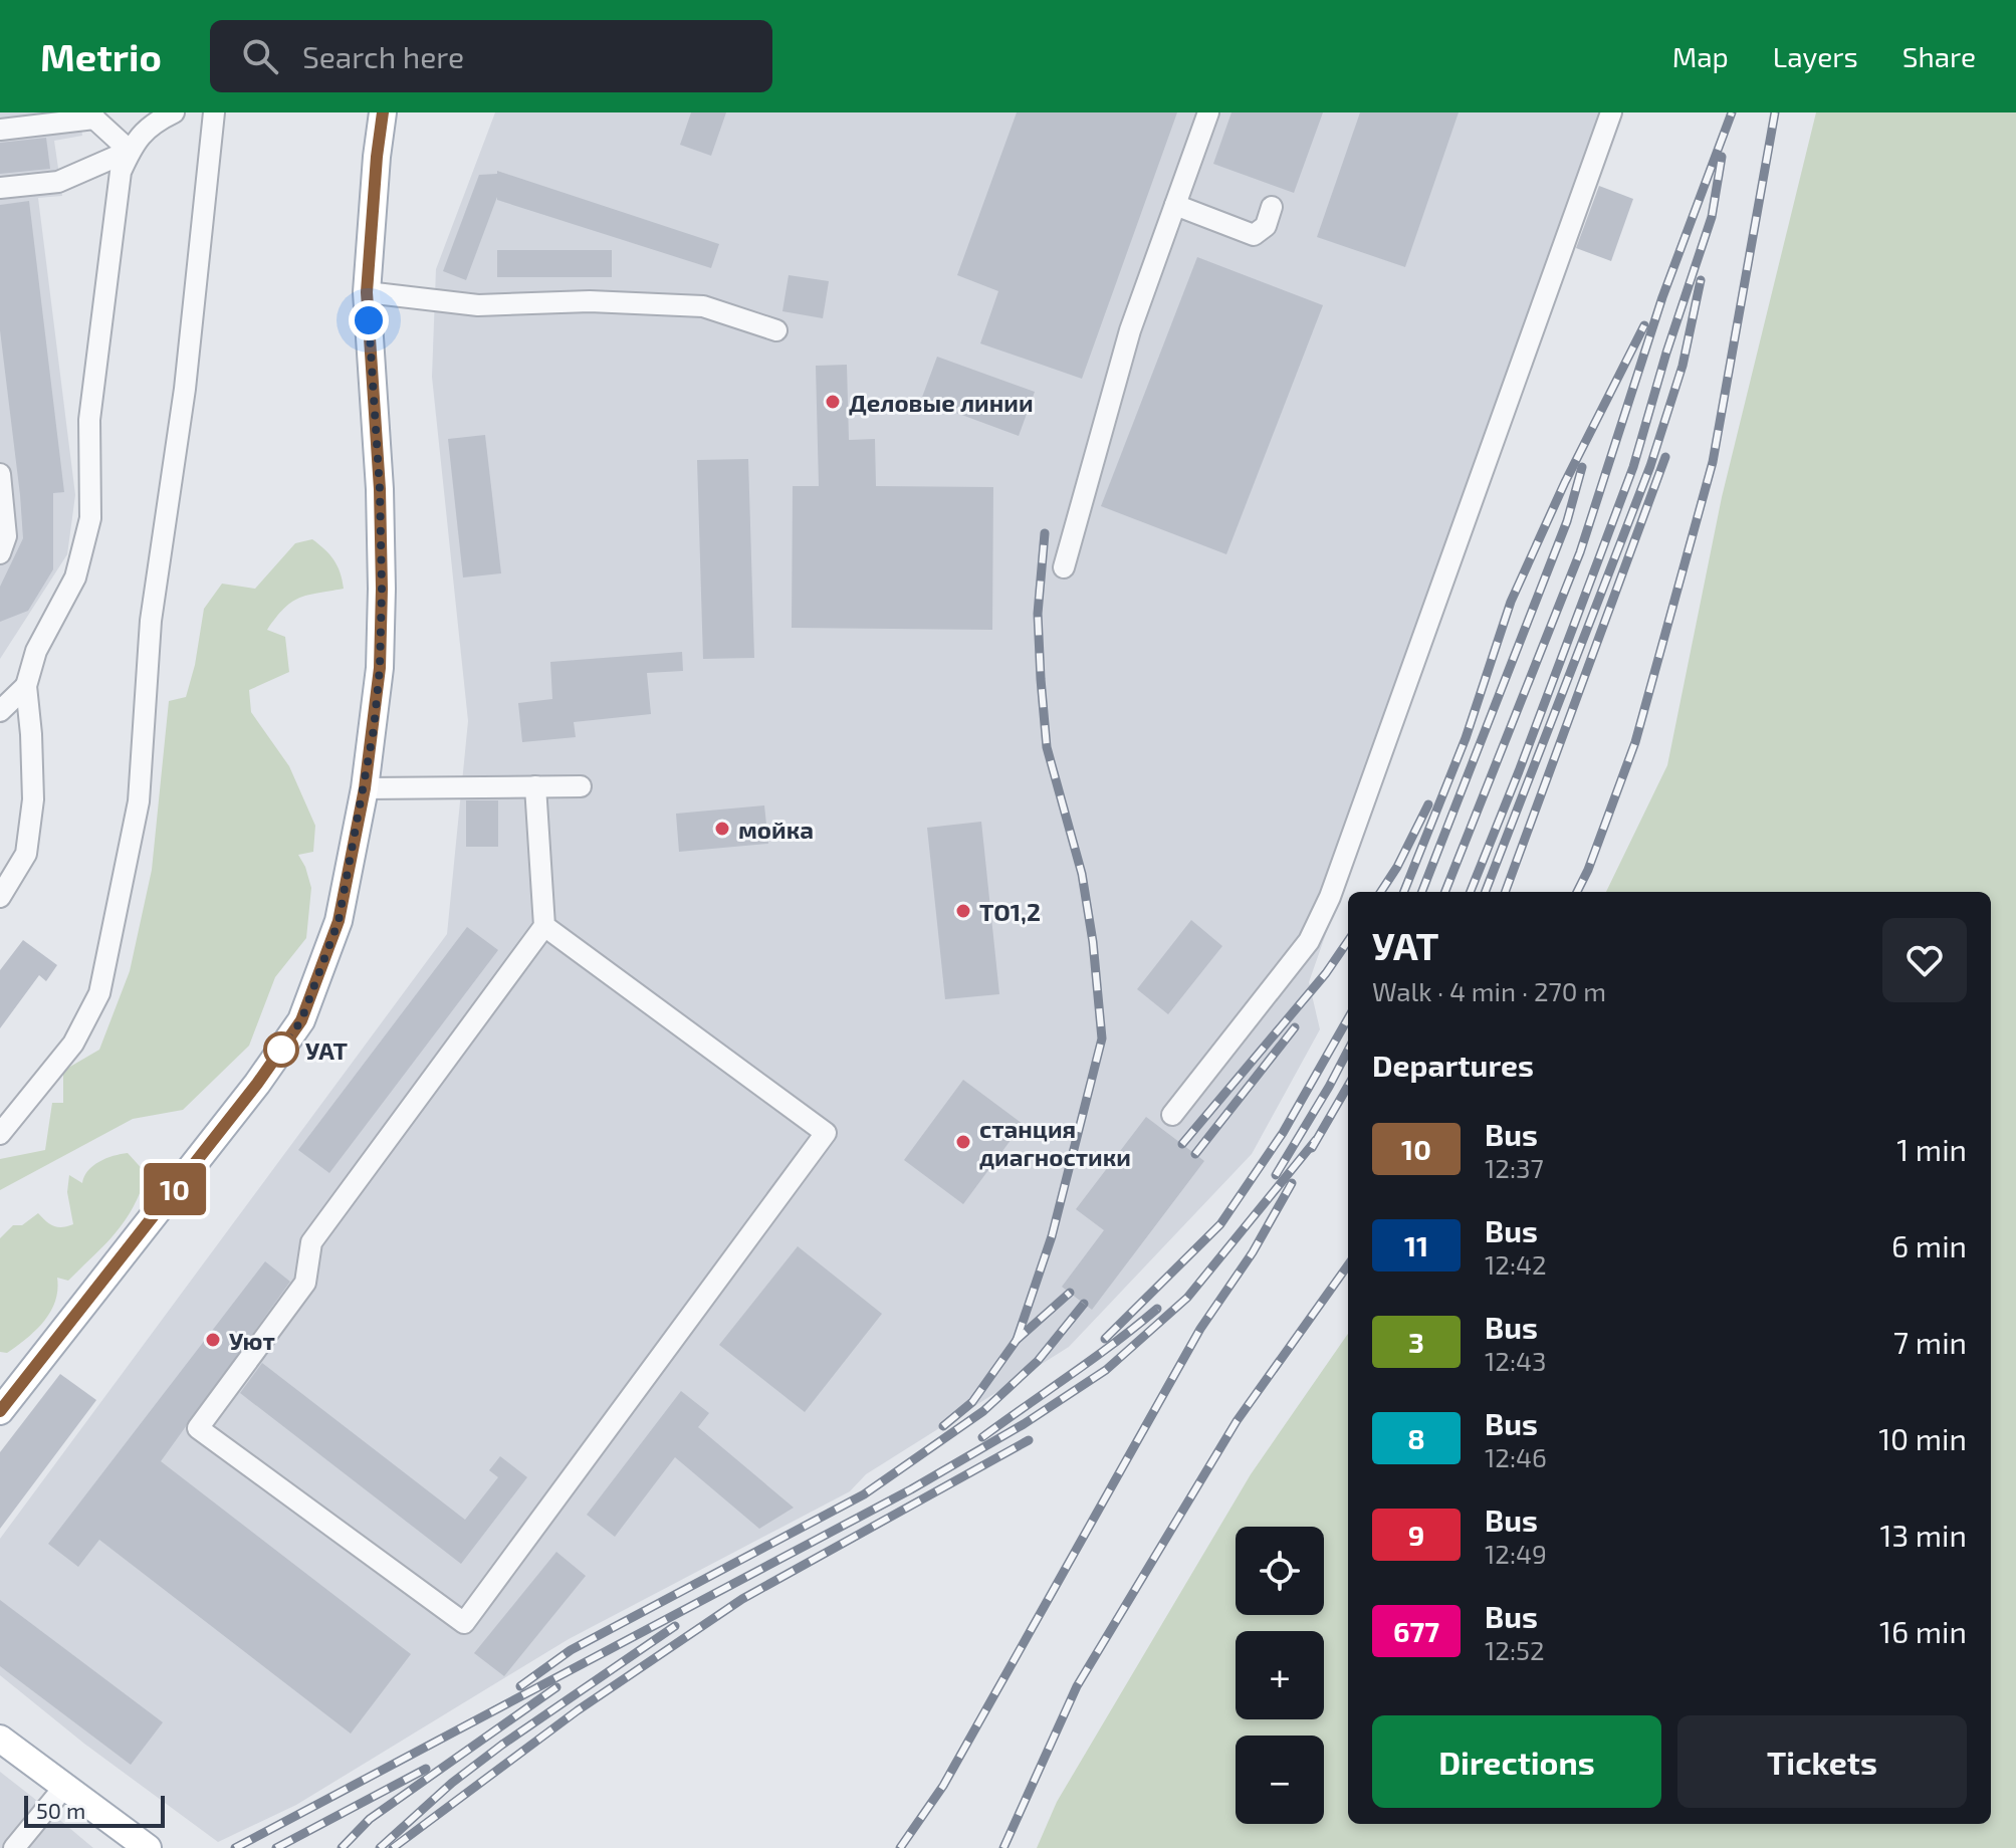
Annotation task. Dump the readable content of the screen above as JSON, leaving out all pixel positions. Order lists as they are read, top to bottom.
{
  "places": [
    "Деловые линии",
    "мойка",
    "ТО1,2",
    "УАТ",
    "станция диагностики",
    "Уют"
  ],
  "lines": ["bus line 10"],
  "scale_bar": "50 m",
  "page": {
    "header": "Metrio",
    "search": "Search here",
    "nav": ["Map", "Layers", "Share"],
    "on_map": "10",
    "heading": [
      ["УАТ", "Walk · 4 min · 270 m"],
      "Departures"
    ],
    "list": [
      {
        "mark": "10",
        "name": "Bus",
        "note": "12:37",
        "value": "1 min"
      },
      {
        "mark": "11",
        "name": "Bus",
        "note": "12:42",
        "value": "6 min"
      },
      {
        "mark": "3",
        "name": "Bus",
        "note": "12:43",
        "value": "7 min"
      },
      {
        "mark": "8",
        "name": "Bus",
        "note": "12:46",
        "value": "10 min"
      },
      {
        "mark": "9",
        "name": "Bus",
        "note": "12:49",
        "value": "13 min"
      },
      {
        "mark": "677",
        "name": "Bus",
        "note": "12:52",
        "value": "16 min"
      }
    ],
    "map_buttons": ["+", "−"],
    "buttons": ["Directions", "Tickets"],
    "scale": "50 m"
  }
}
